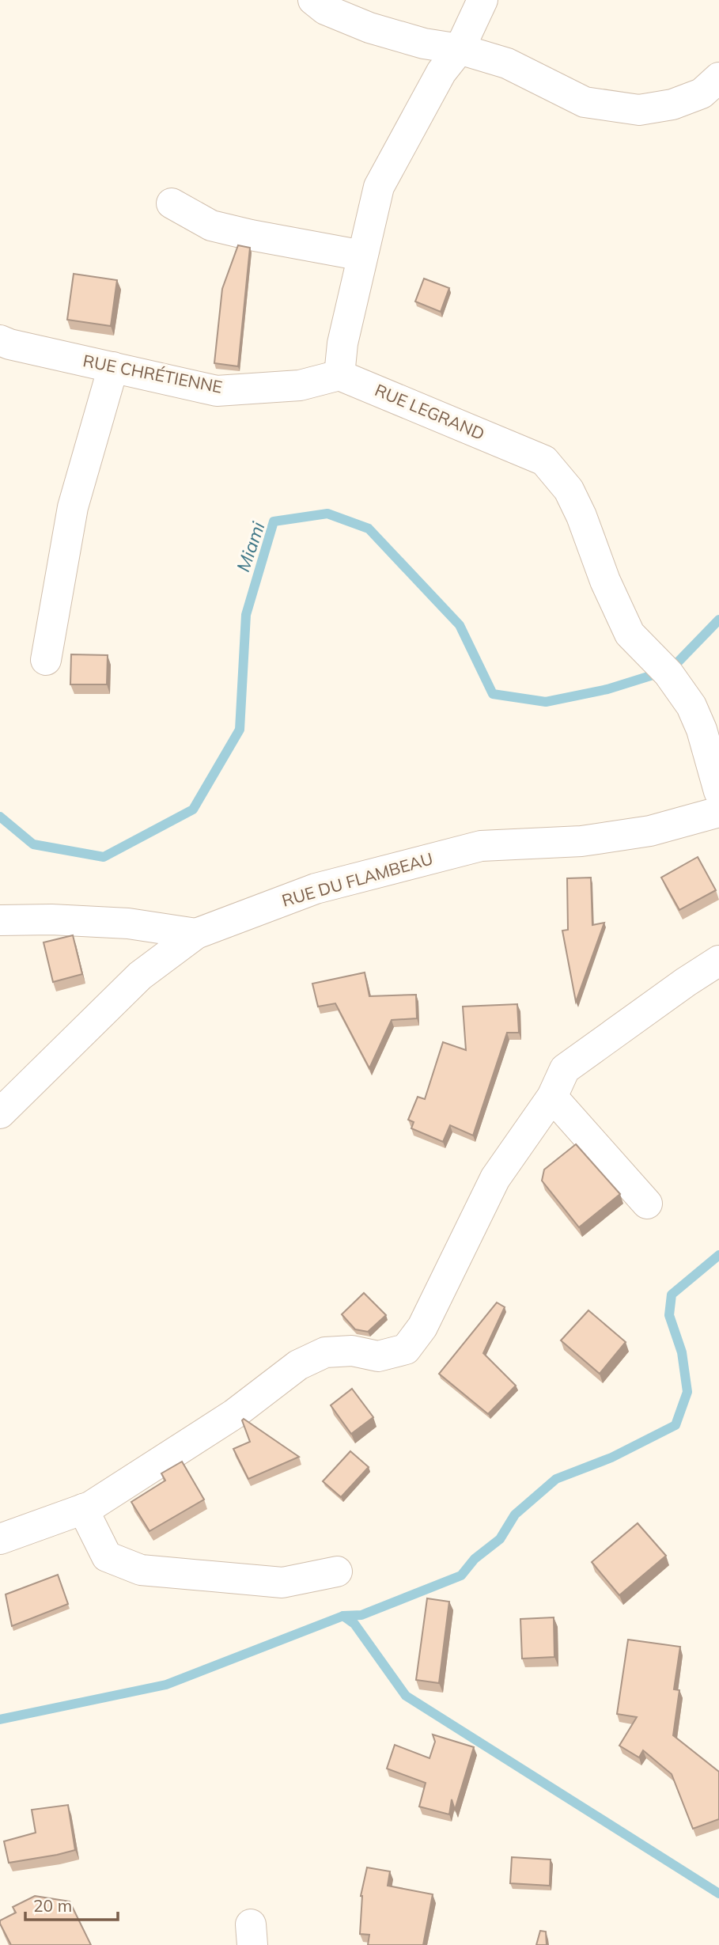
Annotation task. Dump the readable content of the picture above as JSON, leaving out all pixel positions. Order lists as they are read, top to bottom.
{
  "streets": {
    "street": ["RUE CHRÉTIENNE", "RUE LEGRAND", "RUE DU FLAMBEAU"]
  },
  "crossings": [
    ["RUE CHRÉTIENNE", "RUE LEGRAND"]
  ],
  "water": ["Miami"],
  "scale_bar": "20 m"
}
